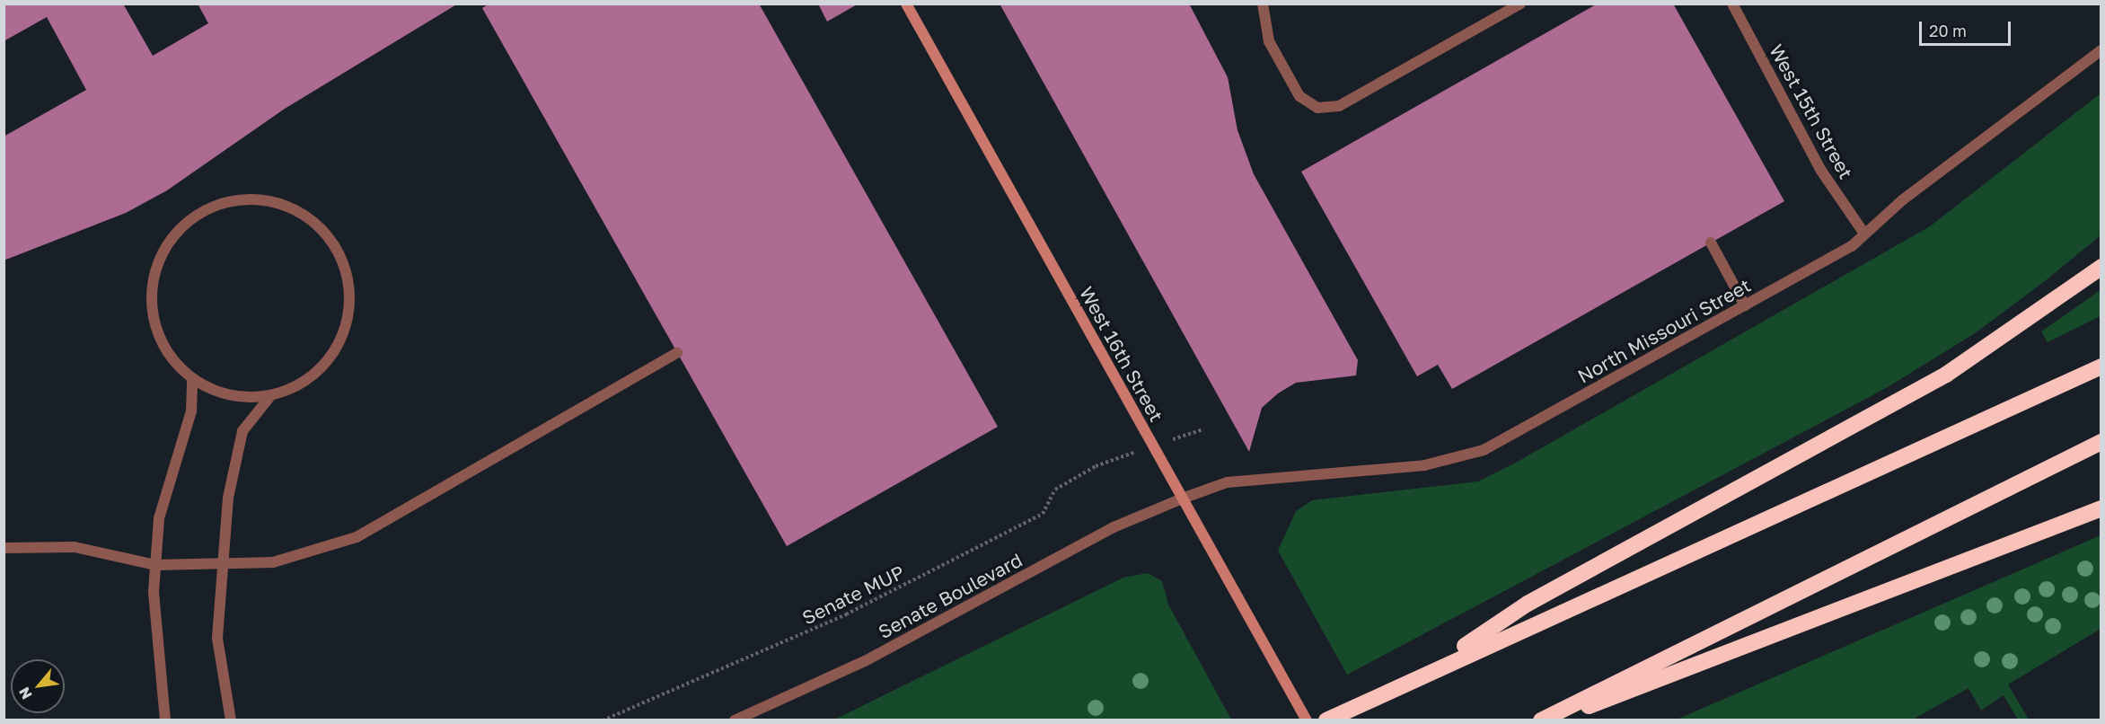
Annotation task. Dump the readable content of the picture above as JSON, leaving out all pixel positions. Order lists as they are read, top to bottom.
{
  "streets": {
    "main road": ["West 16th Street"],
    "street": ["West 15th Street", "North Missouri Street", "Senate Boulevard"],
    "path": ["Senate MUP"]
  },
  "crossings": [
    ["West 15th Street", "North Missouri Street"],
    ["North Missouri Street", "West 16th Street"],
    ["North Missouri Street", "Senate Boulevard"],
    ["West 16th Street", "Senate Boulevard"]
  ],
  "scale_bar": "20 m",
  "north": "bottom left"
}
